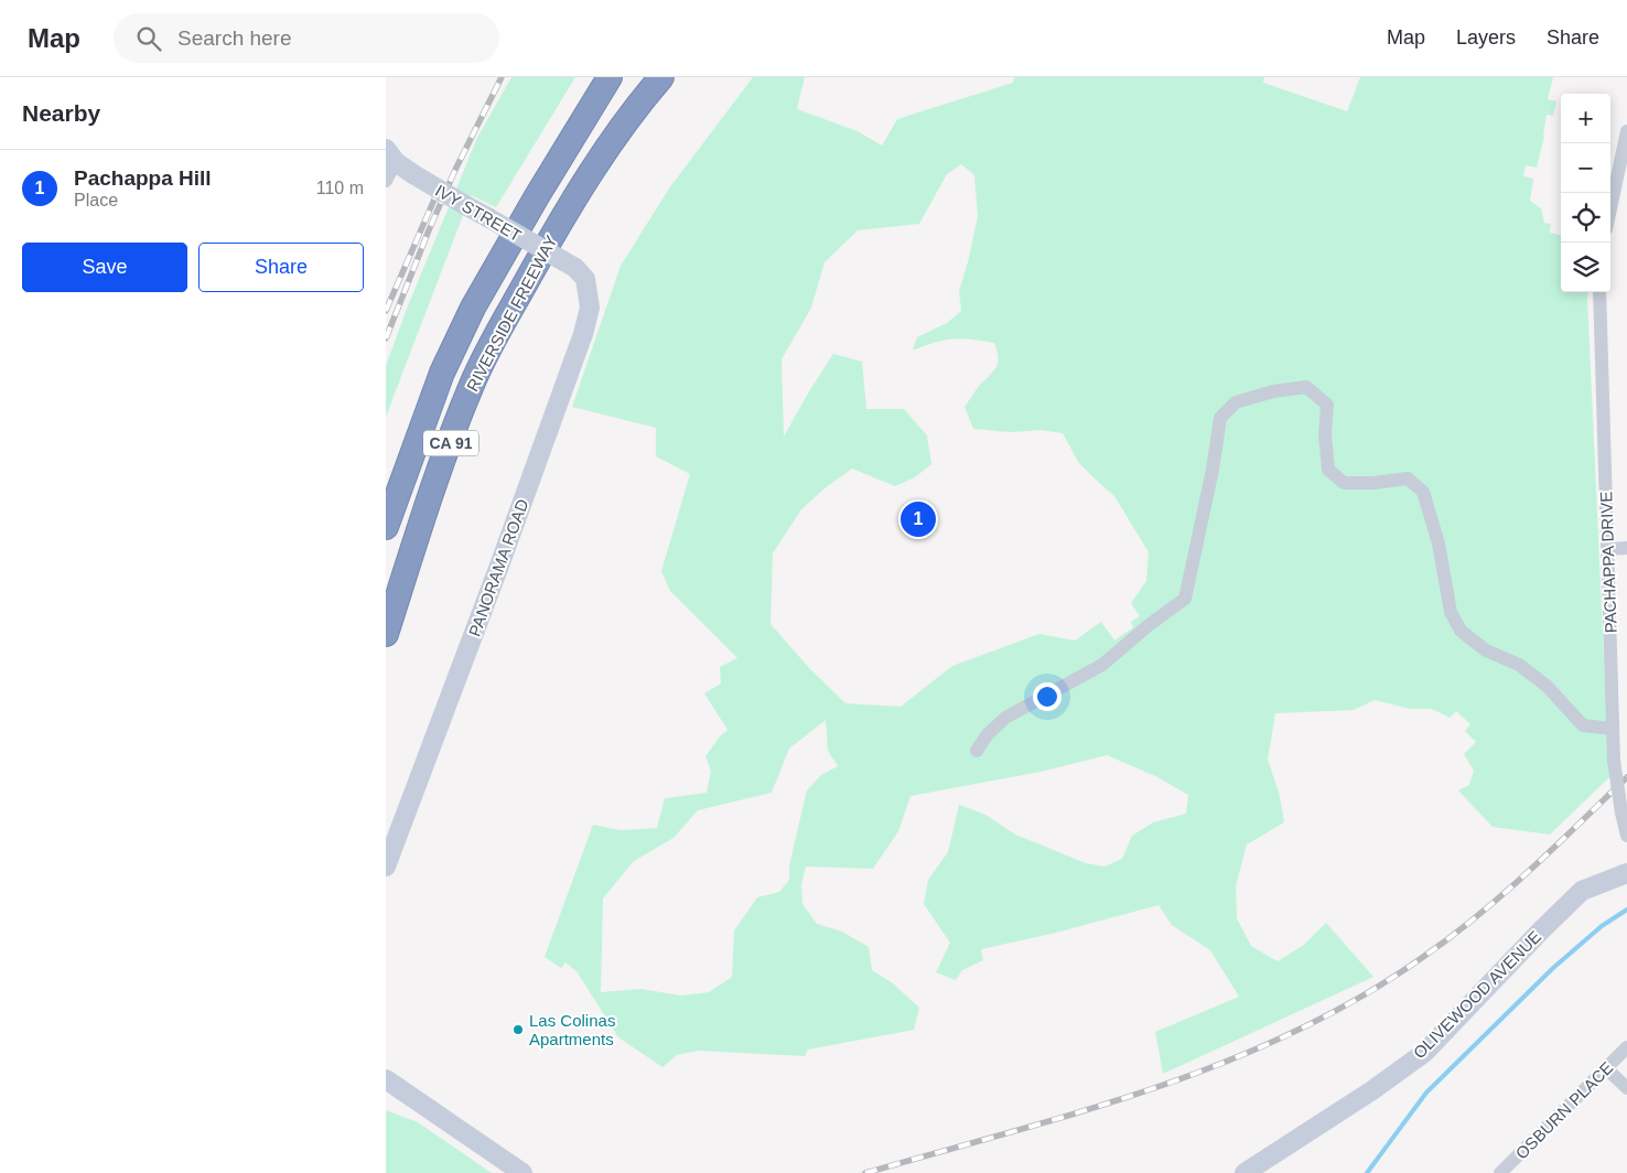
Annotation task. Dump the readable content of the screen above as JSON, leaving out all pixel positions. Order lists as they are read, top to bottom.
{
  "streets": {
    "highway": ["RIVERSIDE FREEWAY", "CA 91"],
    "street": [
      "IVY STREET",
      "PACHAPPA DRIVE",
      "PANORAMA ROAD",
      "OLIVEWOOD AVENUE",
      "OSBURN PLACE"
    ]
  },
  "crossings": [
    ["IVY STREET", "PANORAMA ROAD"]
  ],
  "places": ["Las Colinas Apartments"],
  "page": {
    "header": "Map",
    "search": "Search here",
    "nav": ["Map", "Layers", "Share"],
    "heading": "Nearby",
    "map_buttons": ["+", "−"],
    "list": [
      {
        "mark": "1",
        "name": "Pachappa Hill",
        "note": "Place",
        "value": "110 m"
      }
    ],
    "buttons": ["Save", "Share"],
    "pins": "1"
  }
}
